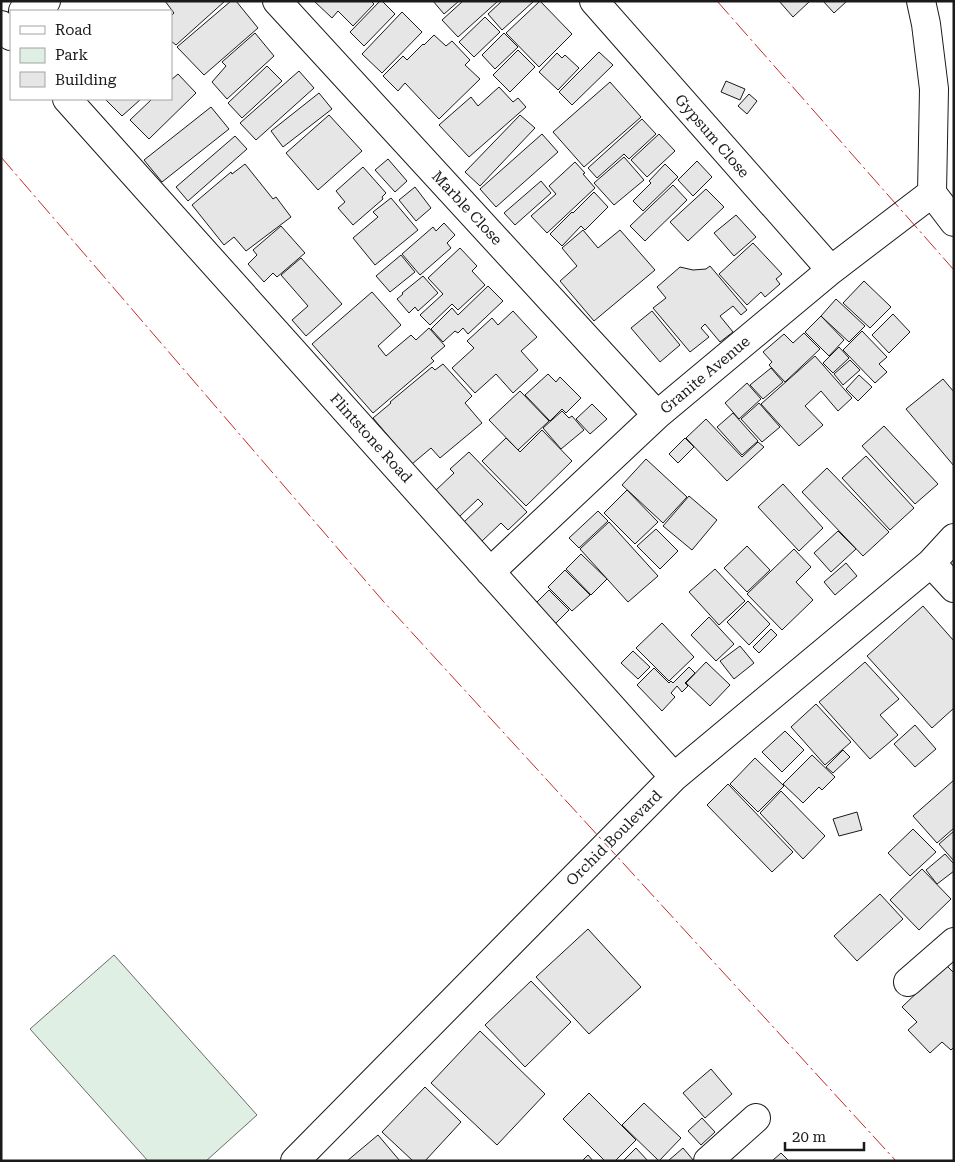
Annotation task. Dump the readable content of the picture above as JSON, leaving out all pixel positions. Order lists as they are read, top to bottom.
{
  "streets": {
    "street": [
      "Gypsum Close",
      "Marble Close",
      "Granite Avenue",
      "Flintstone Road",
      "Orchid Boulevard"
    ]
  },
  "crossings": [
    ["Gypsum Close", "Granite Avenue"],
    ["Marble Close", "Granite Avenue"],
    ["Granite Avenue", "Flintstone Road"],
    ["Flintstone Road", "Orchid Boulevard"]
  ],
  "legend": ["Road", "Park", "Building"],
  "scale_bar": "20 m"
}
